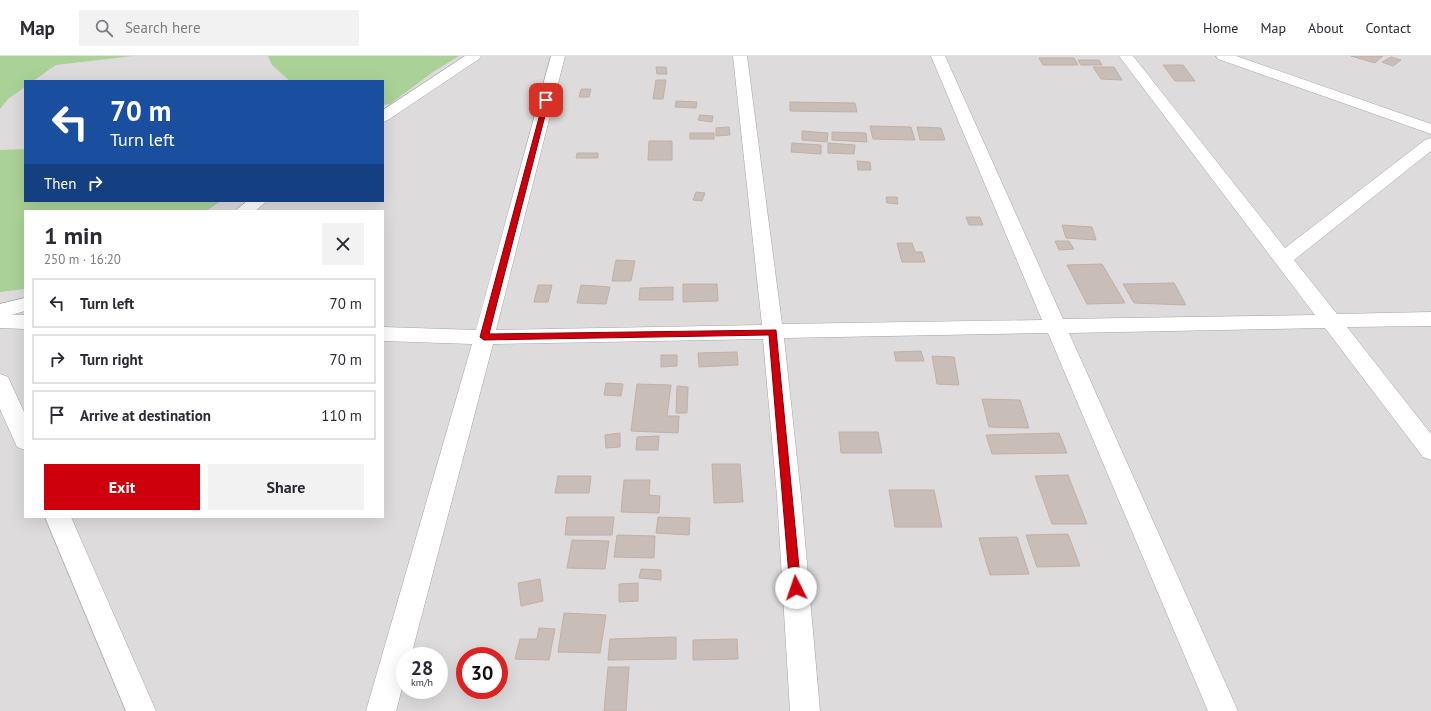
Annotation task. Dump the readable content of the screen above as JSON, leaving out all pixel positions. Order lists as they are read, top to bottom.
{
  "page": {
    "header": "Map",
    "search": "Search here",
    "nav": [
      "Home",
      "Map",
      "About",
      "Contact"
    ],
    "turn": ["70 m", "Turn left"],
    "then": "Then",
    "heading": ["1 min", "250 m · 16:20"],
    "list": [
      {
        "name": "Turn left",
        "value": "70 m"
      },
      {
        "name": "Turn right",
        "value": "70 m"
      },
      {
        "name": "Arrive at destination",
        "value": "110 m"
      }
    ],
    "buttons": ["Exit", "Share"],
    "speed": "28 km/h",
    "limit": "30"
  }
}
